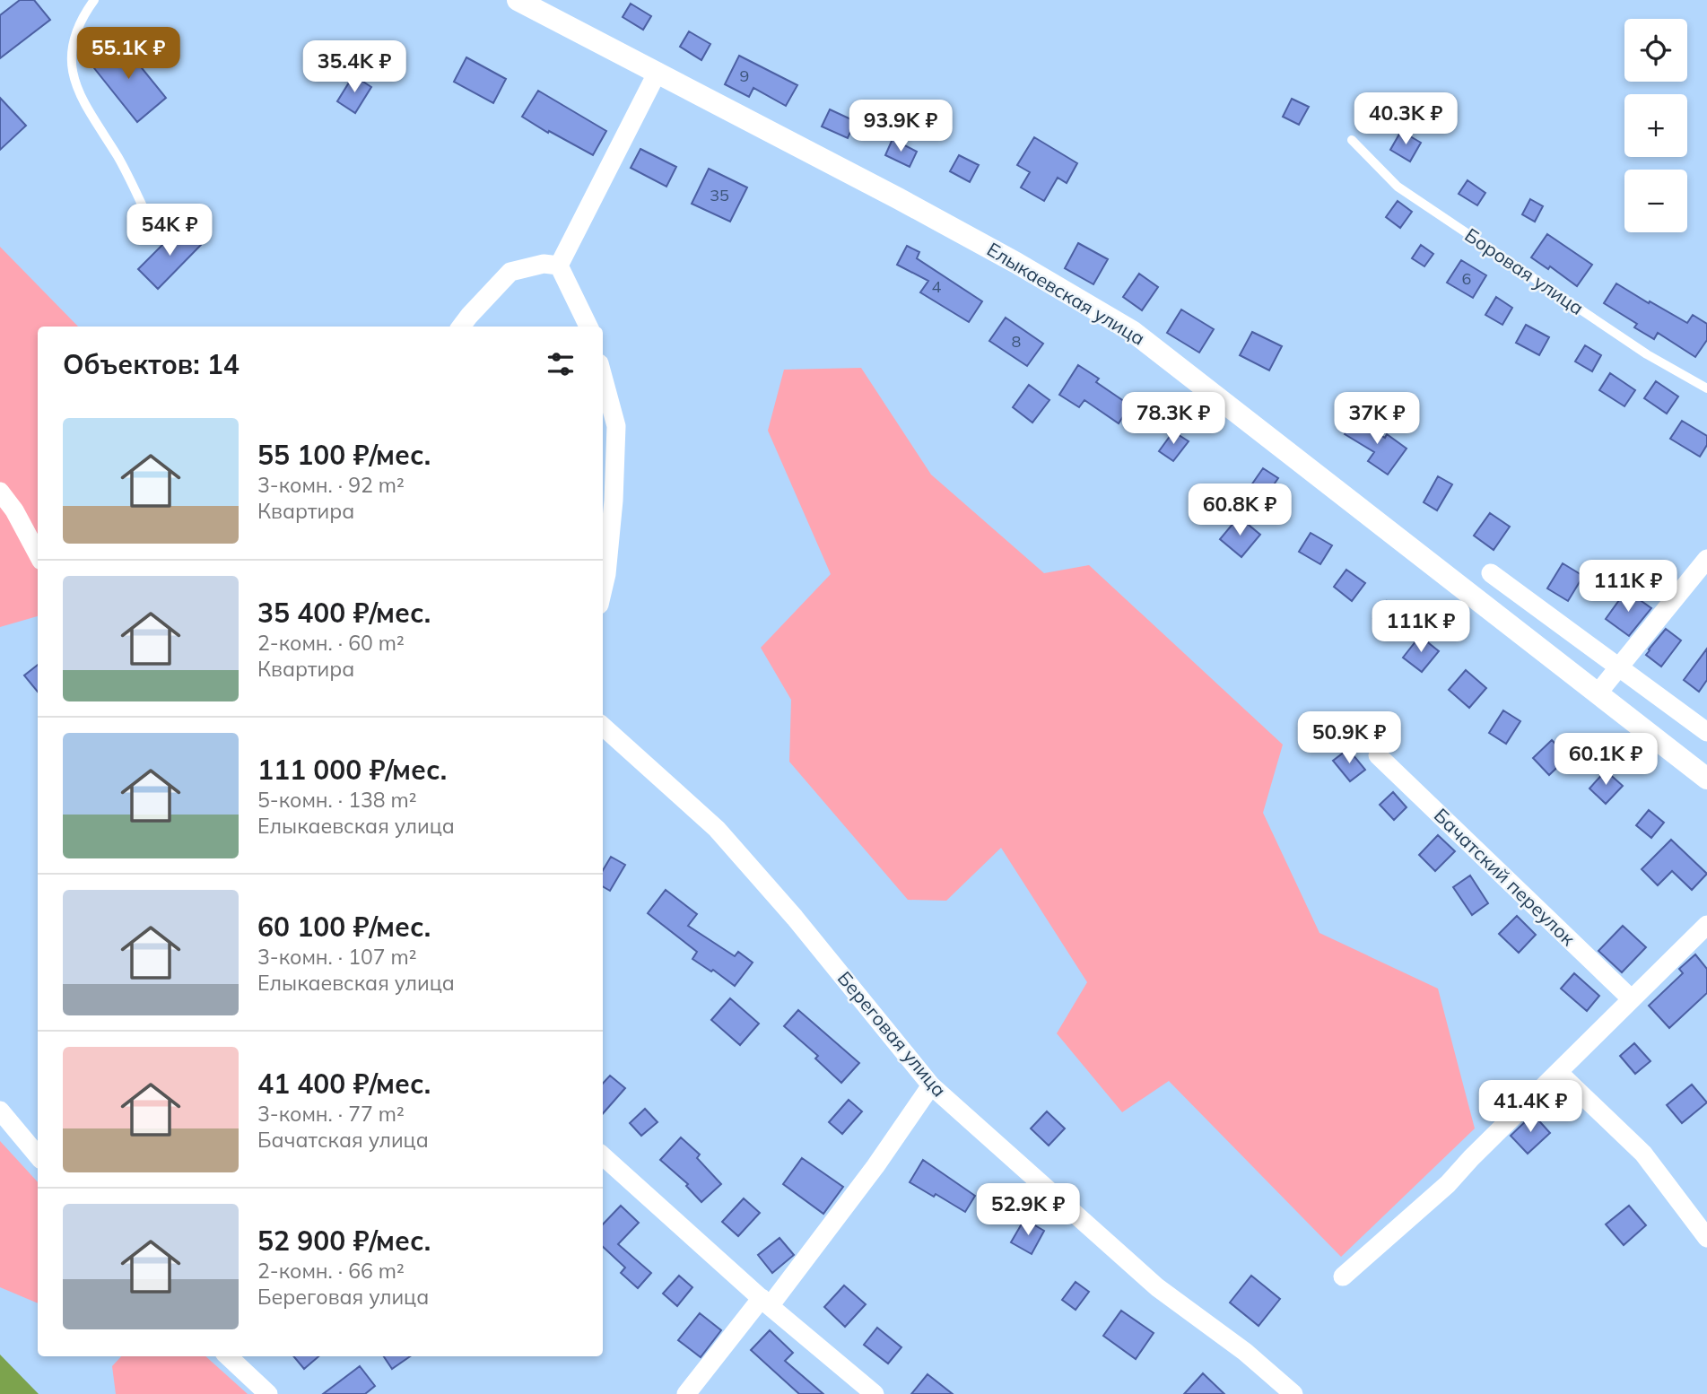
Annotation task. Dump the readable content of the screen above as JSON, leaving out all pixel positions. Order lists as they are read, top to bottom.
{
  "streets": {
    "street": ["Елыкаевская улица", "Бачатский переулок", "Береговая улица"],
    "lane": ["Боровая улица"]
  },
  "house_numbers": [
    "9",
    "35",
    "6",
    "4",
    "8"
  ],
  "page": {
    "map_buttons": ["+", "−"],
    "price": [
      "55.1K ₽",
      "35.4K ₽",
      "40.3K ₽",
      "93.9K ₽",
      "54K ₽",
      "78.3K ₽",
      "37K ₽",
      "60.8K ₽",
      "111K ₽",
      "111K ₽",
      "50.9K ₽",
      "60.1K ₽",
      "41.4K ₽",
      "52.9K ₽"
    ],
    "heading": "Объектов: 14",
    "list": [
      {
        "name": "55 100 ₽/мес.",
        "note": "3-комн. · 92 m² · Квартира"
      },
      {
        "name": "35 400 ₽/мес.",
        "note": "2-комн. · 60 m² · Квартира"
      },
      {
        "name": "111 000 ₽/мес.",
        "note": "5-комн. · 138 m² · Елыкаевская улица"
      },
      {
        "name": "60 100 ₽/мес.",
        "note": "3-комн. · 107 m² · Елыкаевская улица"
      },
      {
        "name": "41 400 ₽/мес.",
        "note": "3-комн. · 77 m² · Бачатская улица"
      },
      {
        "name": "52 900 ₽/мес.",
        "note": "2-комн. · 66 m² · Береговая улица"
      }
    ]
  }
}
